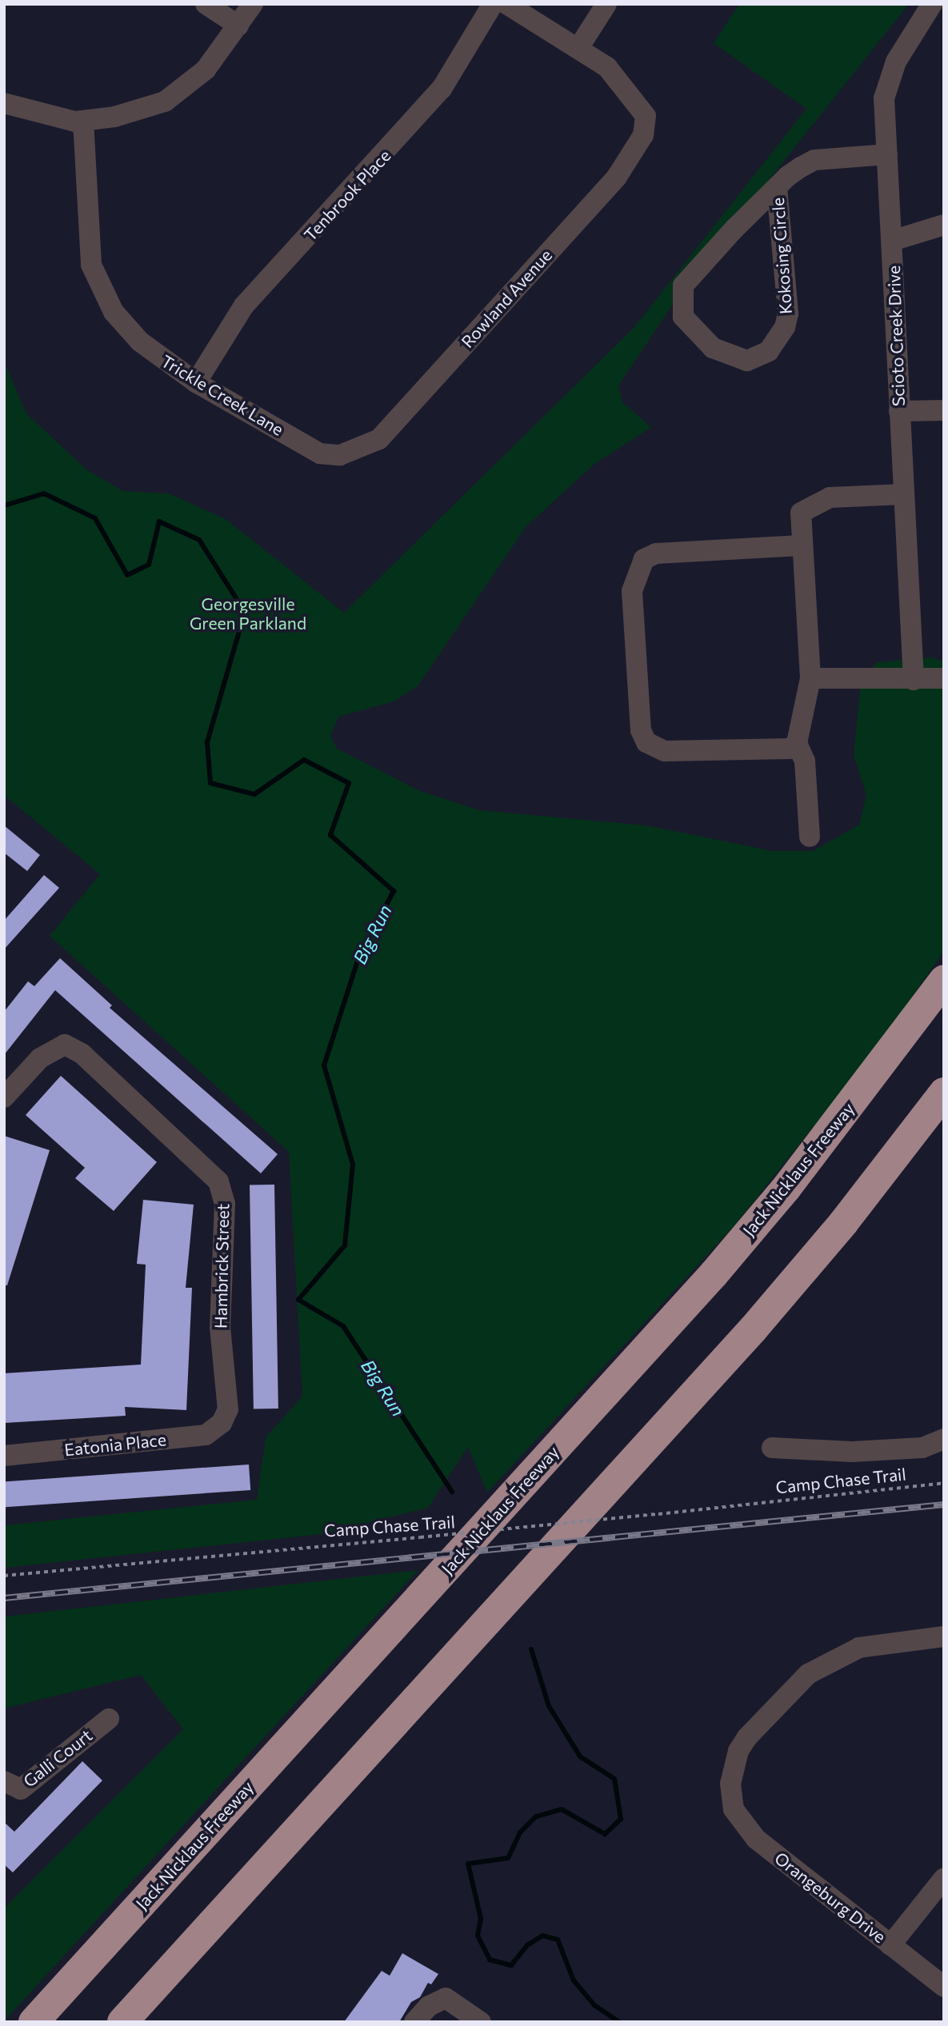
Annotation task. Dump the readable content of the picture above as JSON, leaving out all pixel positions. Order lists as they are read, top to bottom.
{
  "streets": {
    "highway": ["Jack Nicklaus Freeway"],
    "street": [
      "Tenbrook Place",
      "Kokosing Circle",
      "Rowland Avenue",
      "Scioto Creek Drive",
      "Trickle Creek Lane",
      "Hambrick Street",
      "Eatonia Place",
      "Galli Court",
      "Orangeburg Drive"
    ],
    "path": ["Camp Chase Trail"]
  },
  "crossings": [
    ["Tenbrook Place", "Trickle Creek Lane"],
    ["Kokosing Circle", "Scioto Creek Drive"],
    ["Rowland Avenue", "Trickle Creek Lane"],
    ["Hambrick Street", "Eatonia Place"]
  ],
  "water": ["Big Run"],
  "parks": ["Georgesville Green Parkland"]
}
